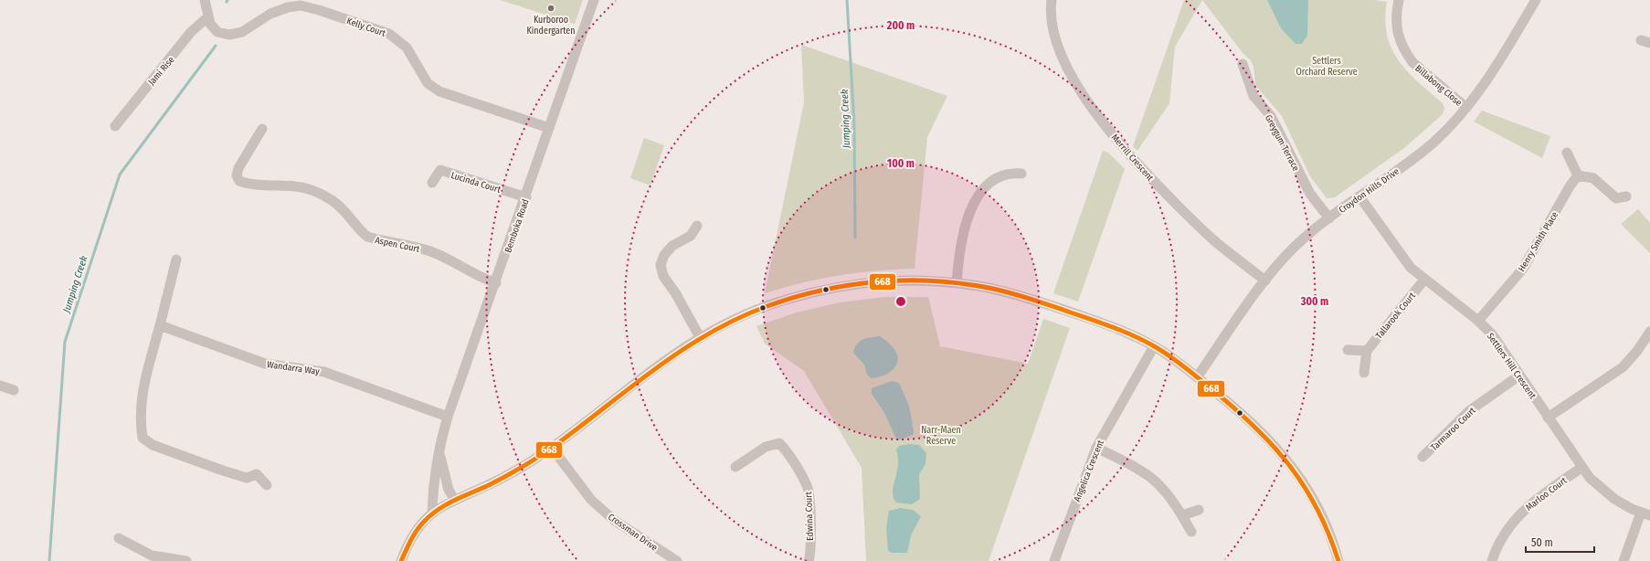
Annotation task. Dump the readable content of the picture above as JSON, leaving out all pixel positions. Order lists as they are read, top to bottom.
{
  "streets": {
    "street": [
      "Kelly Court",
      "Jami Rise",
      "Billabong Close",
      "Greygum Terrace",
      "Merrill Crescent",
      "Lucinda Court",
      "Croydon Hills Drive",
      "Bemboka Road",
      "Henry Smith Place",
      "Aspen Court",
      "Tallarook Court",
      "Settlers Hill Crescent",
      "Wandarra Way",
      "Tarmaroo Court",
      "Angelica Crescent",
      "Marloo Court",
      "Edwina Court",
      "Crossman Drive"
    ]
  },
  "crossings": [
    ["Kelly Court", "Jami Rise"],
    ["Kelly Court", "Bemboka Road"],
    ["Billabong Close", "Croydon Hills Drive"],
    ["Greygum Terrace", "Croydon Hills Drive"],
    ["Merrill Crescent", "Croydon Hills Drive"],
    ["Lucinda Court", "Bemboka Road"],
    ["Croydon Hills Drive", "Settlers Hill Crescent"],
    ["Bemboka Road", "Aspen Court"],
    ["Bemboka Road", "Wandarra Way"],
    ["Henry Smith Place", "Settlers Hill Crescent"],
    ["Tallarook Court", "Settlers Hill Crescent"],
    ["Settlers Hill Crescent", "Tarmaroo Court"],
    ["Settlers Hill Crescent", "Marloo Court"]
  ],
  "water": ["Jumping Creek"],
  "parks": ["Settlers Orchard Reserve", "Narr-Maen Reserve"],
  "places": ["Kurboroo Kindergarten"],
  "lines": ["transit line 668"],
  "scale_bar": "50 m",
  "rings": ["200 m", "100 m", "300 m"]
}
